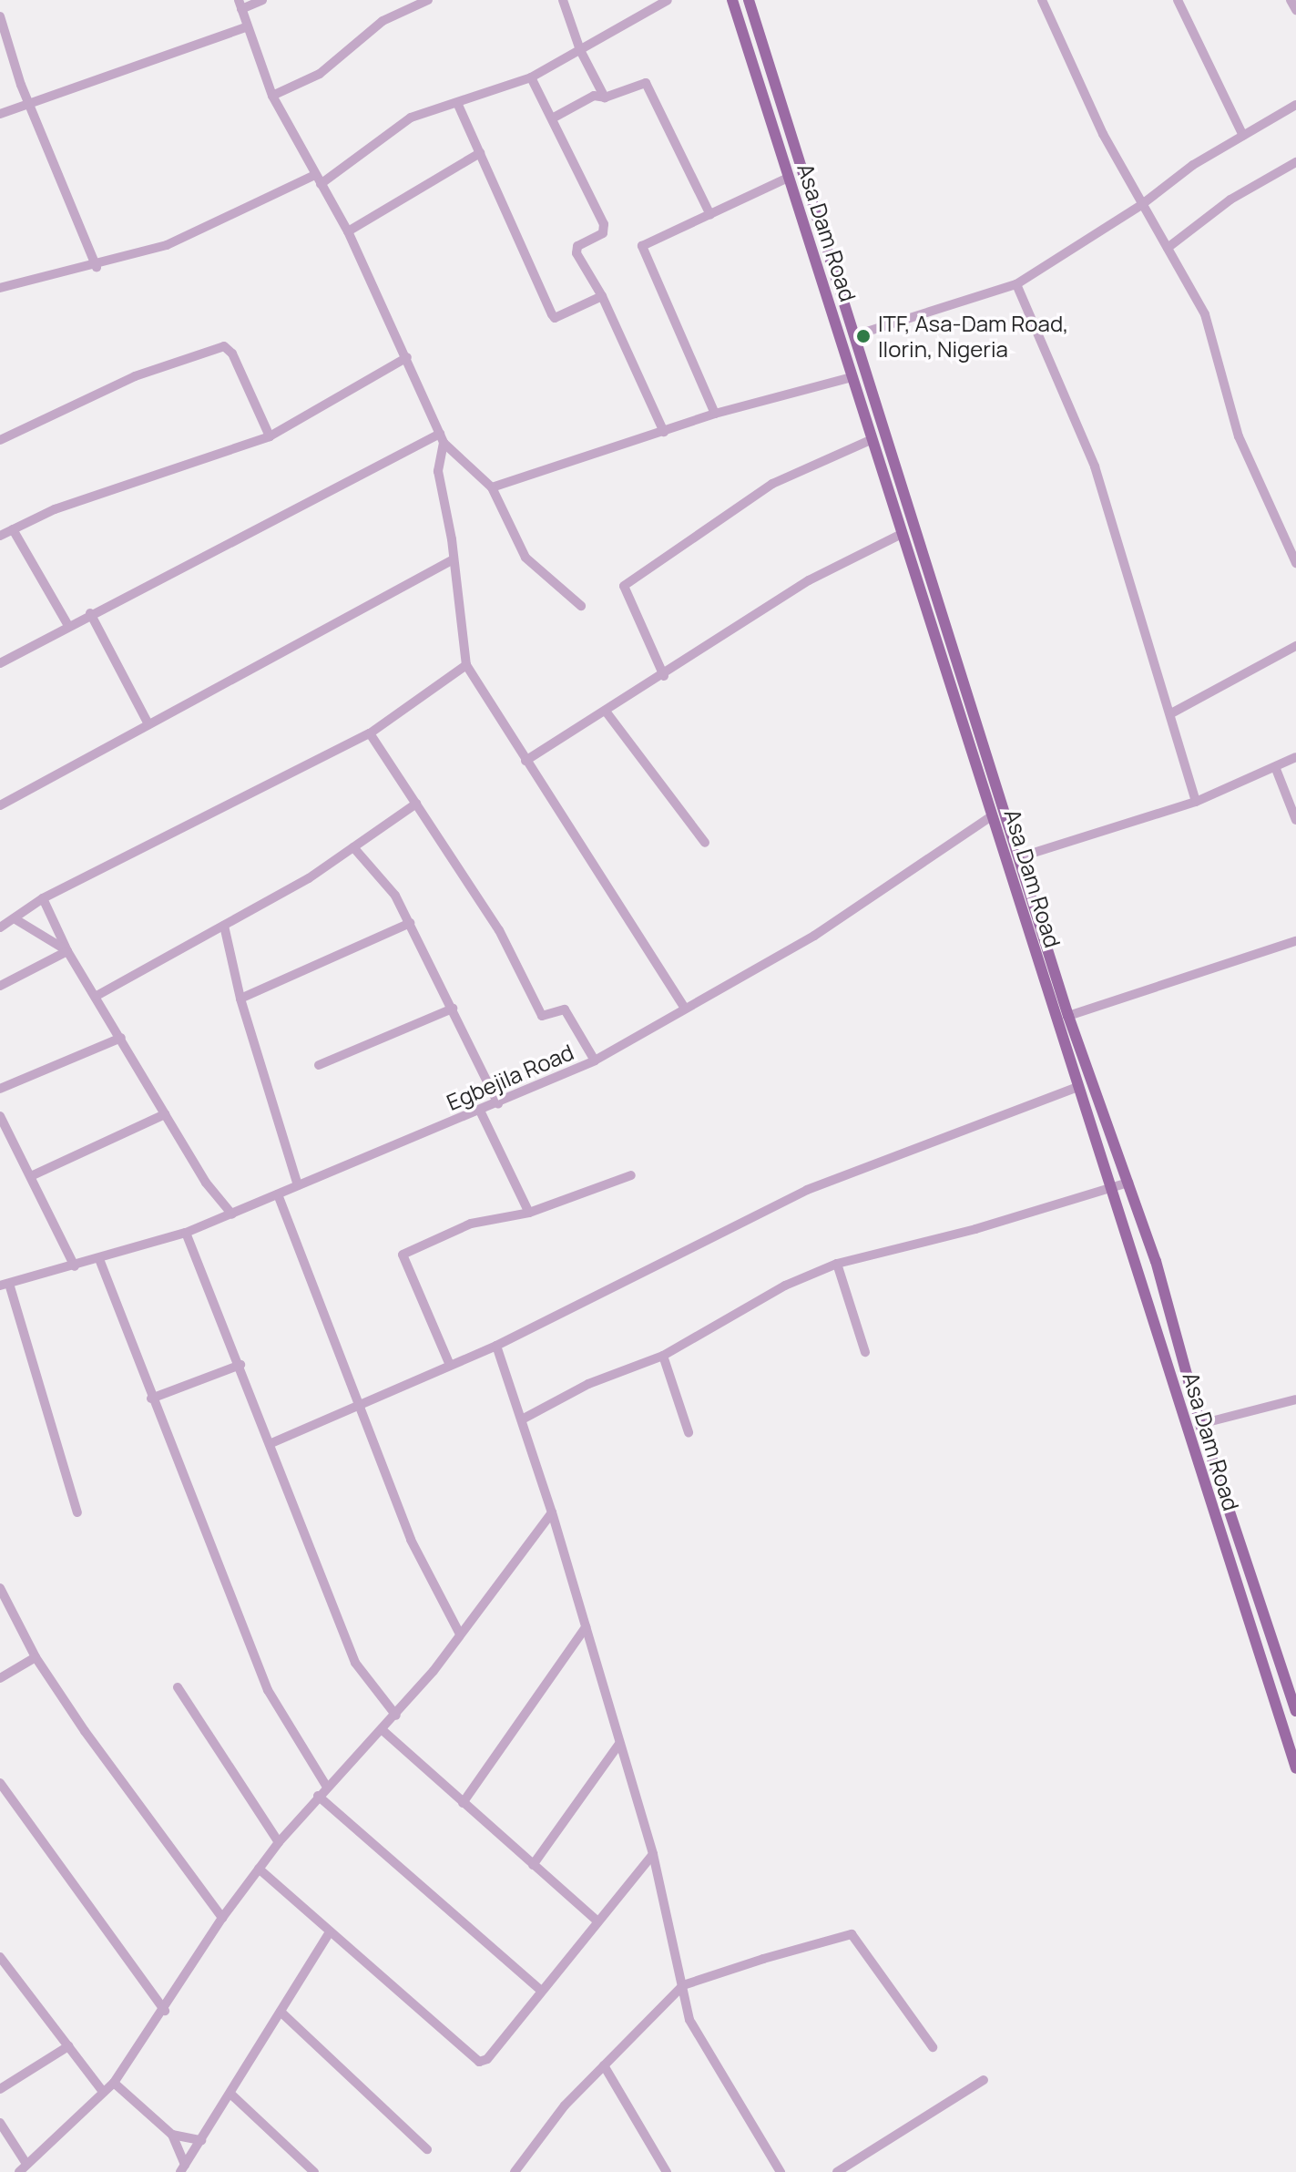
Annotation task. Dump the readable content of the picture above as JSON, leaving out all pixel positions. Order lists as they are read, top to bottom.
{
  "streets": {
    "main road": ["Asa Dam Road"],
    "street": ["Egbejila Road"]
  },
  "crossings": [
    ["Asa Dam Road", "Egbejila Road"]
  ],
  "places": ["ITF, Asa-Dam Road, Ilorin, Nigeria"]
}
